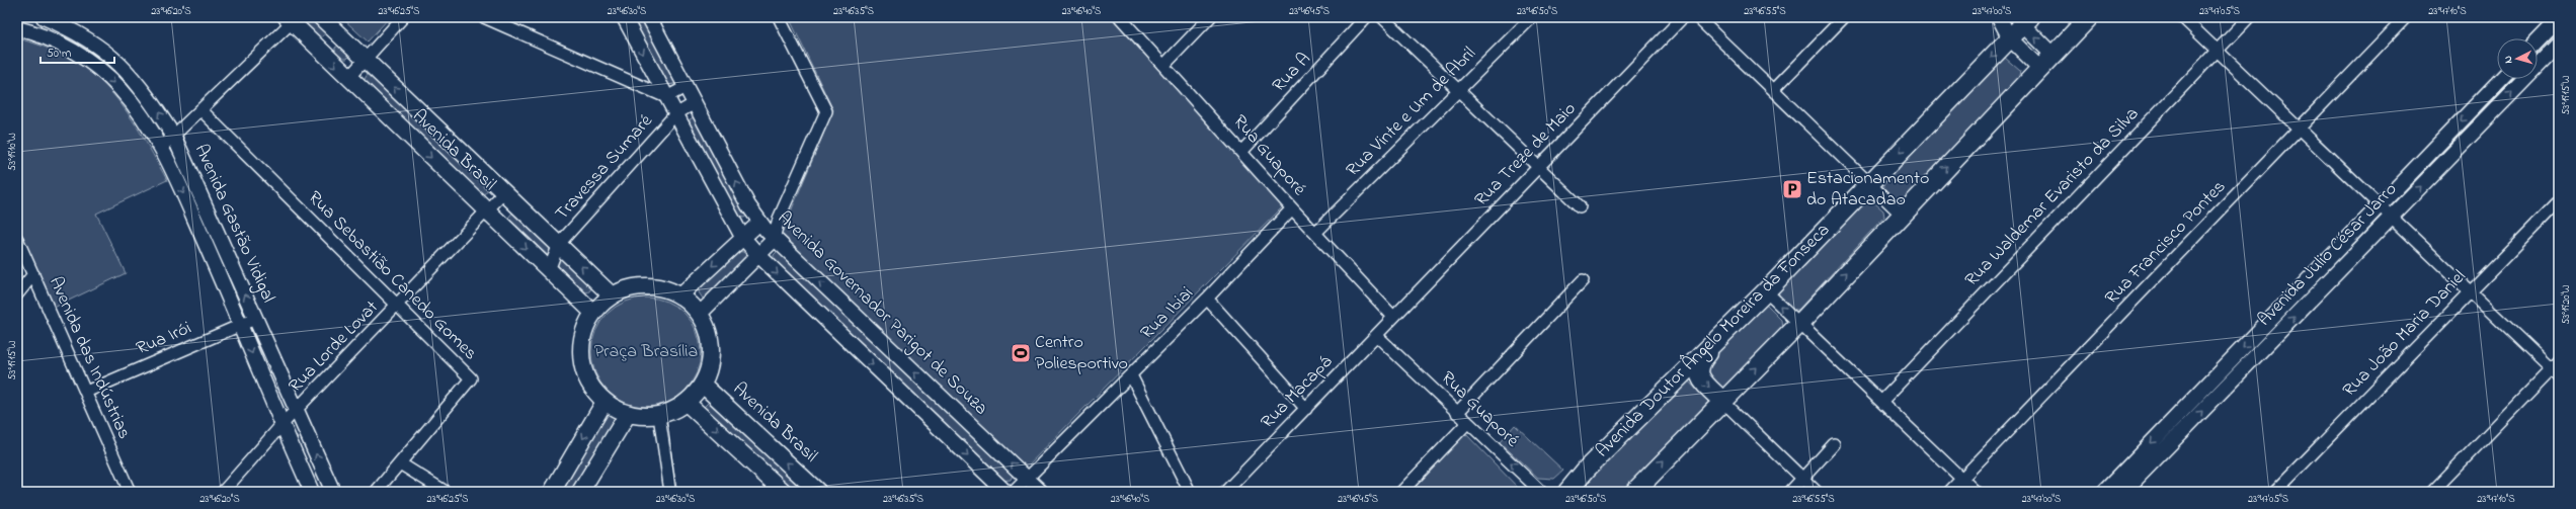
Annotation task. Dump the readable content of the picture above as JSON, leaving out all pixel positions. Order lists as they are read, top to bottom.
{
  "streets": {
    "main road": ["Avenida Brasil", "Avenida Doutor Ângelo Moreira da Fonseca"],
    "street": [
      "Rua A",
      "Rua Vinte e Um de Abril",
      "Rua Treze de Maio",
      "Rua Guaporé",
      "Travessa Sumaré",
      "Rua Waldemar Evaristo da Silva",
      "Avenida Gastão Vidigal",
      "Rua Francisco Pontes",
      "Avenida Julio César Jarro",
      "Rua Sebastião Canedo Gomes",
      "Avenida Governador Parigot de Souza",
      "Rua Ibiai",
      "Rua João Maria Daniel",
      "Rua Irói",
      "Rua Lorde Lovat",
      "Avenida das Indústrias",
      "Rua Macapá"
    ]
  },
  "crossings": [
    ["Rua A", "Rua Guaporé"],
    ["Rua Vinte e Um de Abril", "Rua Guaporé"],
    ["Avenida Brasil", "Travessa Sumaré"],
    ["Avenida Brasil", "Rua Lorde Lovat"],
    ["Rua Treze de Maio", "Rua Guaporé"],
    ["Rua Treze de Maio", "Rua Macapá"],
    ["Rua Guaporé", "Rua Ibiai"],
    ["Rua Guaporé", "Rua Macapá"],
    ["Travessa Sumaré", "Avenida Governador Parigot de Souza"],
    ["Avenida Gastão Vidigal", "Rua Irói"],
    ["Avenida Gastão Vidigal", "Rua Lorde Lovat"],
    ["Rua Sebastião Canedo Gomes", "Rua Lorde Lovat"],
    ["Avenida Governador Parigot de Souza", "Rua Ibiai"],
    ["Rua Irói", "Avenida das Indústrias"]
  ],
  "parks": ["Praça Brasília"],
  "places": {
    "parking": ["Estacionamento do Atacadao"],
    "sports": ["Centro Poliesportivo"]
  },
  "scale_bar": "50 m",
  "north": "left",
  "coordinates": [
    "23°46'20\"S",
    "23°46'25\"S",
    "23°46'30\"S",
    "23°46'35\"S",
    "23°46'40\"S",
    "23°46'45\"S",
    "23°46'50\"S",
    "23°46'55\"S",
    "23°47'00\"S",
    "23°47'05\"S",
    "23°47'10\"S",
    "53°19'15\"W",
    "53°19'10\"W",
    "53°19'20\"W"
  ]
}
